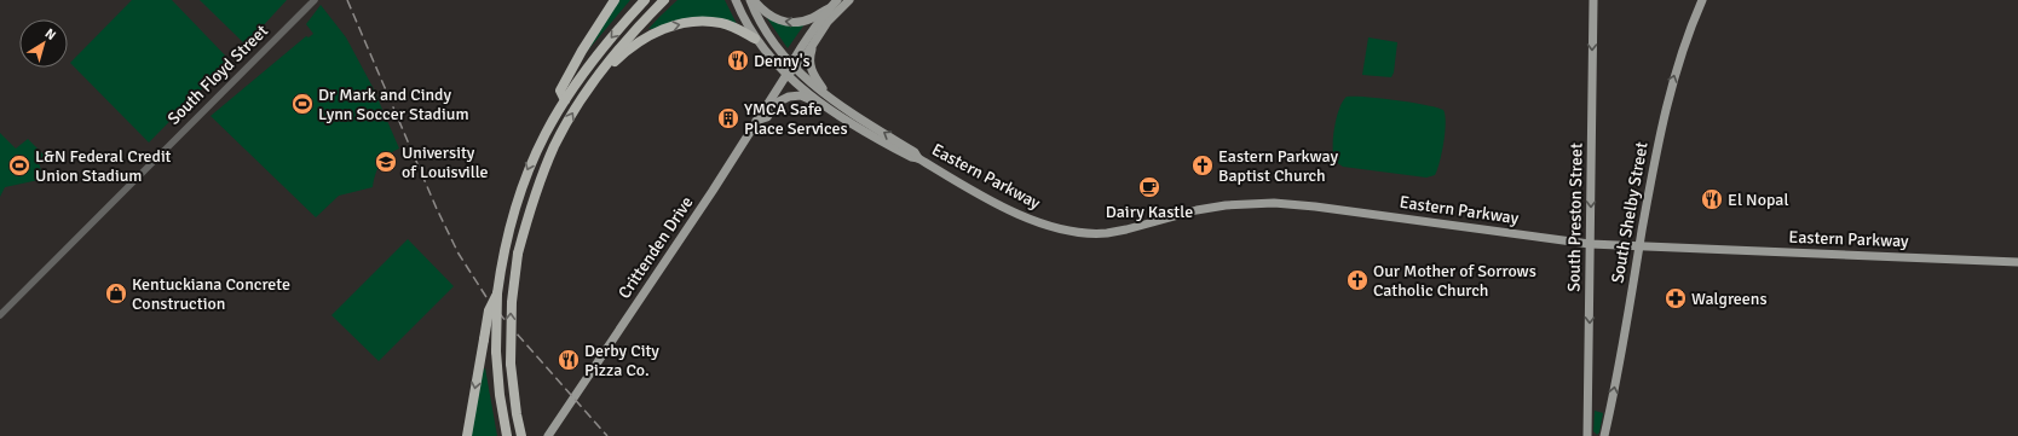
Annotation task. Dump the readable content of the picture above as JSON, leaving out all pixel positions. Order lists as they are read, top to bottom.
{
  "streets": {
    "main road": [
      "Eastern Parkway",
      "South Shelby Street",
      "South Preston Street",
      "Crittenden Drive"
    ],
    "street": ["South Floyd Street"]
  },
  "crossings": [
    ["Eastern Parkway", "South Shelby Street"],
    ["Eastern Parkway", "South Preston Street"],
    ["Eastern Parkway", "Crittenden Drive"]
  ],
  "one_way": ["South Shelby Street", "South Preston Street"],
  "places": {
    "restaurant": ["Denny's", "El Nopal", "Derby City Pizza Co."],
    "sports": ["Dr Mark and Cindy Lynn Soccer Stadium", "L&N Federal Credit Union Stadium"],
    "building": ["YMCA Safe Place Services"],
    "school or university": ["University of Louisville"],
    "church": ["Eastern Parkway Baptist Church", "Our Mother of Sorrows Catholic Church"],
    "cafe": ["Dairy Kastle"],
    "shop": ["Kentuckiana Concrete Construction"],
    "pharmacy": ["Walgreens"]
  },
  "north": "top right"
}
